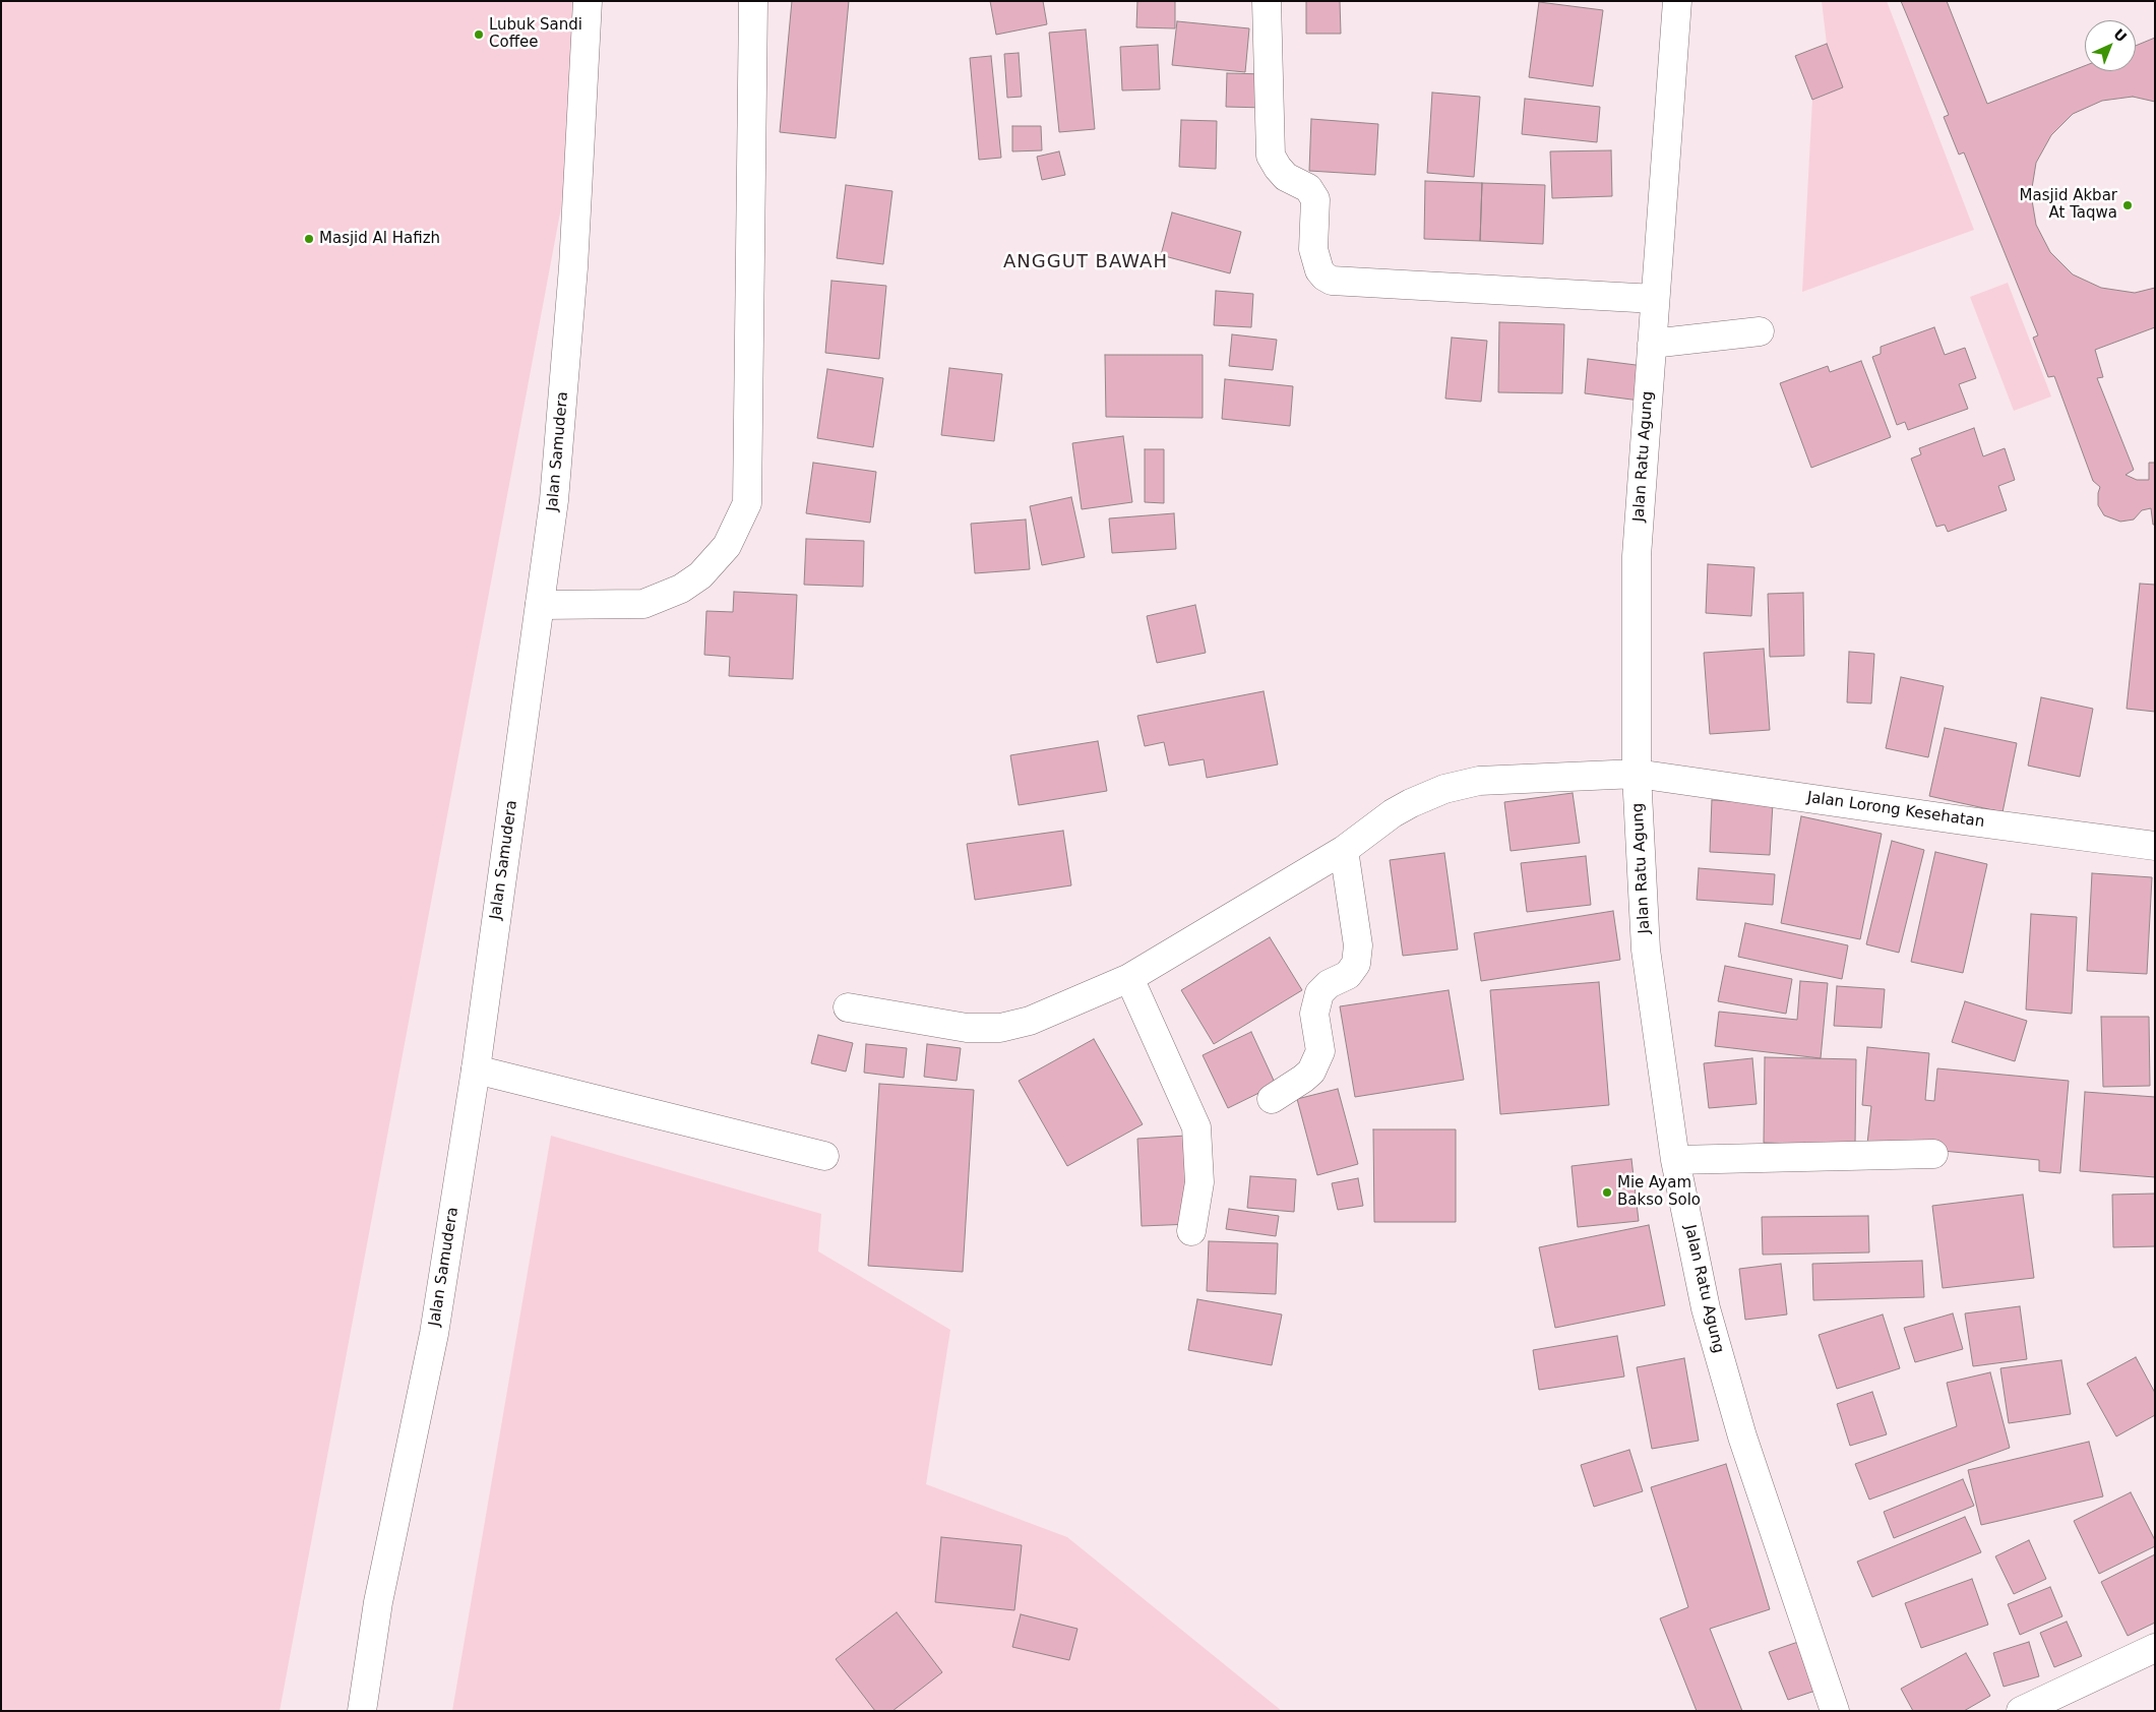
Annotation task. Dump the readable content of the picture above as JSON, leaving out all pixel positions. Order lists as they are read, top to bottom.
{
  "streets": {
    "street": ["Jalan Samudera", "Jalan Ratu Agung", "Jalan Lorong Kesehatan"]
  },
  "crossings": [
    ["Jalan Ratu Agung", "Jalan Lorong Kesehatan"]
  ],
  "districts": ["ANGGUT BAWAH"],
  "places": [
    "Lubuk Sandi Coffee",
    "Masjid Akbar At Taqwa",
    "Masjid Al Hafizh",
    "Mie Ayam Bakso Solo"
  ],
  "north": "top right"
}
